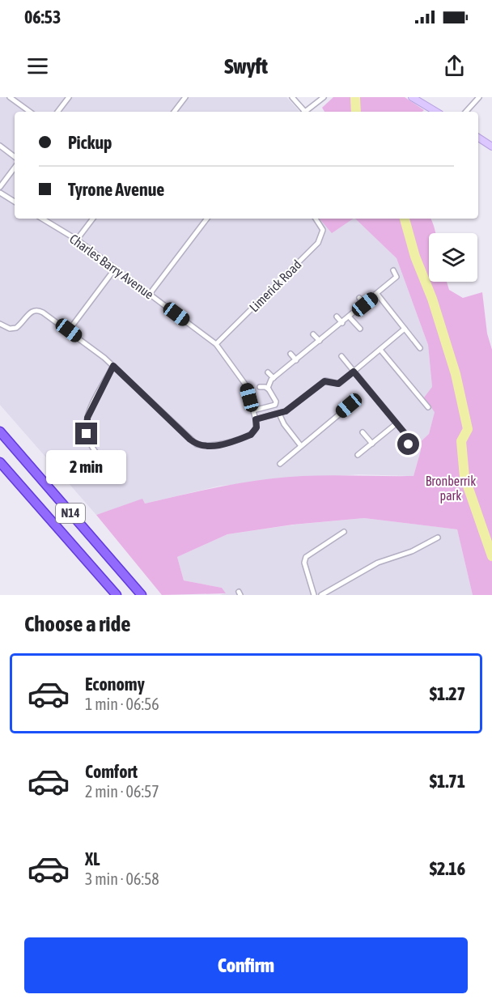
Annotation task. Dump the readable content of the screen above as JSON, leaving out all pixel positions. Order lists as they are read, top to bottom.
{
  "streets": {
    "highway": ["N14"],
    "street": ["Charles Barry Avenue", "Limerick Road"]
  },
  "crossings": [
    ["Charles Barry Avenue", "Limerick Road"]
  ],
  "parks": ["Bronberrik park"],
  "page": {
    "status": "06:53",
    "header": "Swyft",
    "banner": ["Pickup", "Tyrone Avenue"],
    "bubble": "2 min",
    "heading": "Choose a ride",
    "list": [
      {
        "name": "Economy",
        "note": "1 min · 06:56",
        "value": "$1.27"
      },
      {
        "name": "Comfort",
        "note": "2 min · 06:57",
        "value": "$1.71"
      },
      {
        "name": "XL",
        "note": "3 min · 06:58",
        "value": "$2.16"
      }
    ],
    "buttons": "Confirm"
  }
}
